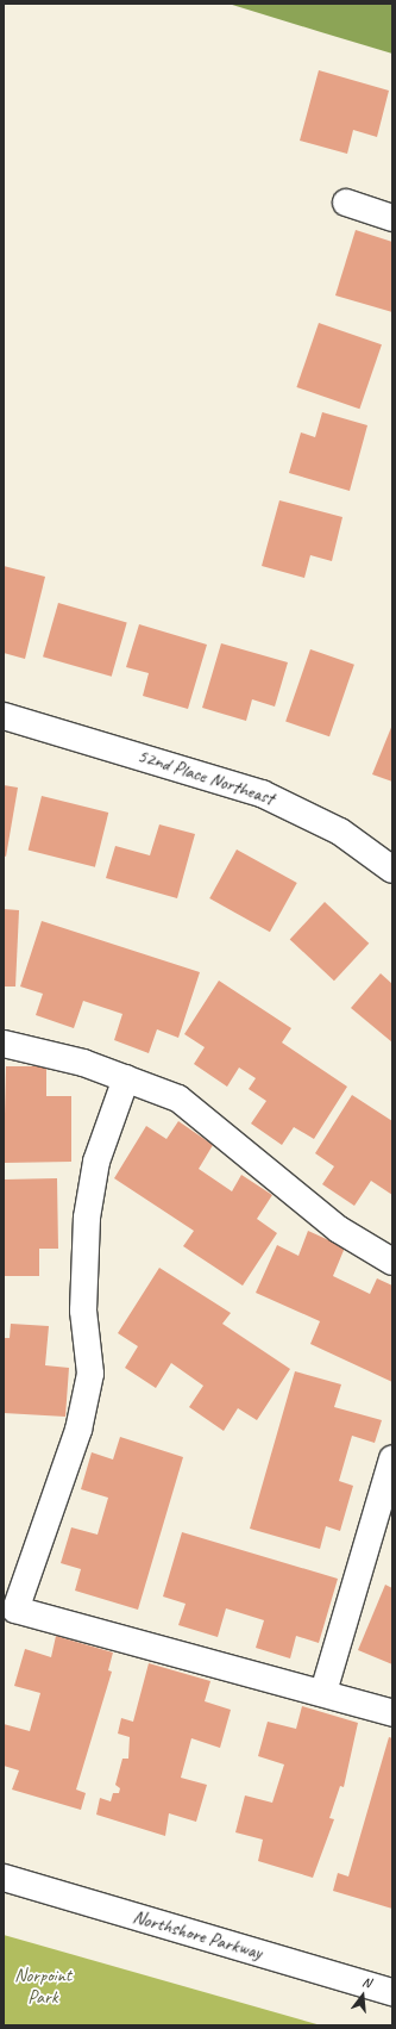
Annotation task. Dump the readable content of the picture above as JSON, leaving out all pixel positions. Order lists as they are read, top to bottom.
{
  "streets": {
    "street": ["52nd Place Northeast", "Northshore Parkway"]
  },
  "parks": ["Norpoint Park"],
  "north": "top"
}
